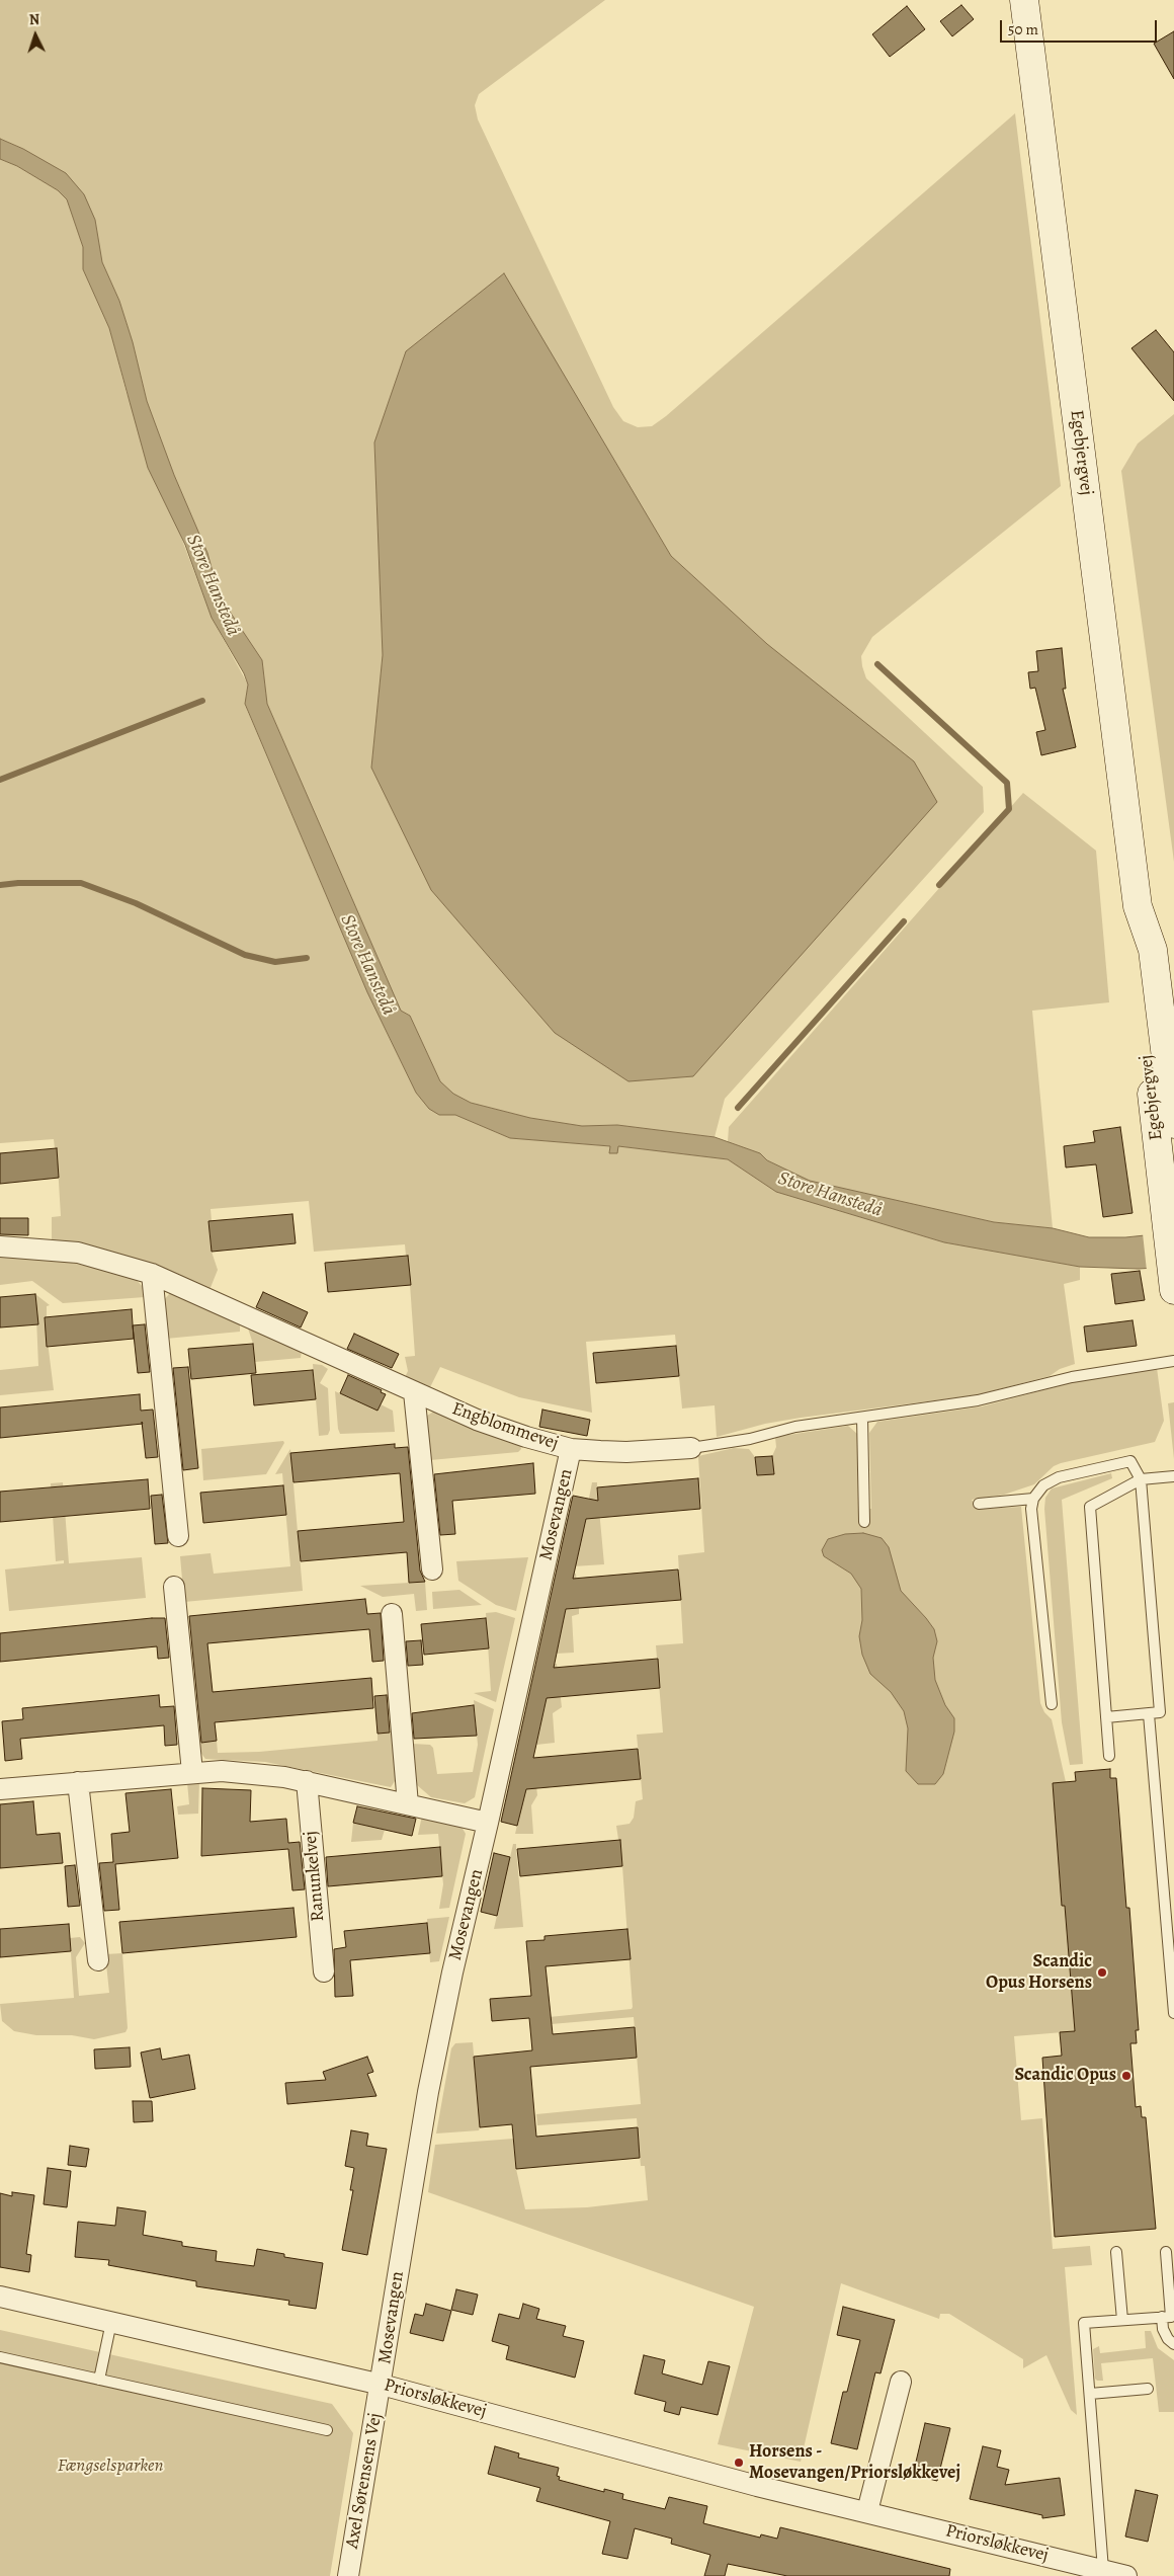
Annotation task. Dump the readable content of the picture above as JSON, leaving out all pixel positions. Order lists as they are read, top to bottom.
{
  "streets": {
    "street": [
      "Egebjergvej",
      "Engblommevej",
      "Mosevangen",
      "Ranunkelvej",
      "Priorsløkkevej",
      "Axel Sørensens Vej"
    ]
  },
  "crossings": [
    ["Engblommevej", "Mosevangen"],
    ["Mosevangen", "Priorsløkkevej"],
    ["Mosevangen", "Axel Sørensens Vej"],
    ["Priorsløkkevej", "Axel Sørensens Vej"]
  ],
  "water": ["Store Hanstedå"],
  "parks": ["Fængselsparken"],
  "places": ["Scandic Opus Horsens", "Scandic Opus", "Horsens - Mosevangen/Priorsløkkevej"],
  "scale_bar": "50 m",
  "north": "top"
}
